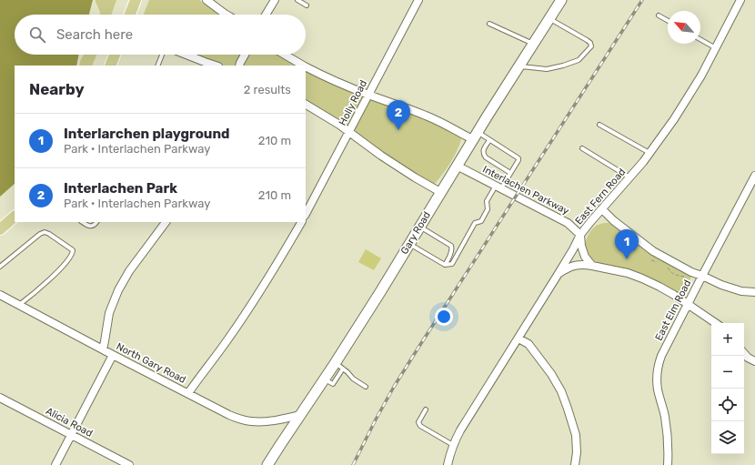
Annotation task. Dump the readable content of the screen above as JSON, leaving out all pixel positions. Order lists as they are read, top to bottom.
{
  "streets": {
    "main road": ["Gary Road"],
    "street": [
      "Holly Road",
      "Interlachen Parkway",
      "East Fern Road",
      "East Elm Road",
      "North Gary Road",
      "Alicia Road"
    ]
  },
  "crossings": [
    ["Interlachen Parkway", "East Fern Road"],
    ["Interlachen Parkway", "Gary Road"],
    ["Gary Road", "North Gary Road"]
  ],
  "north": "top left",
  "page": {
    "search": "Search here",
    "heading": ["Nearby", "2 results"],
    "pins": ["2", "1"],
    "list": [
      {
        "mark": "1",
        "name": "Interlarchen playground",
        "note": "Park · Interlachen Parkway",
        "value": "210 m"
      },
      {
        "mark": "2",
        "name": "Interlachen Park",
        "note": "Park · Interlachen Parkway",
        "value": "210 m"
      }
    ],
    "map_buttons": ["+", "−"]
  }
}
